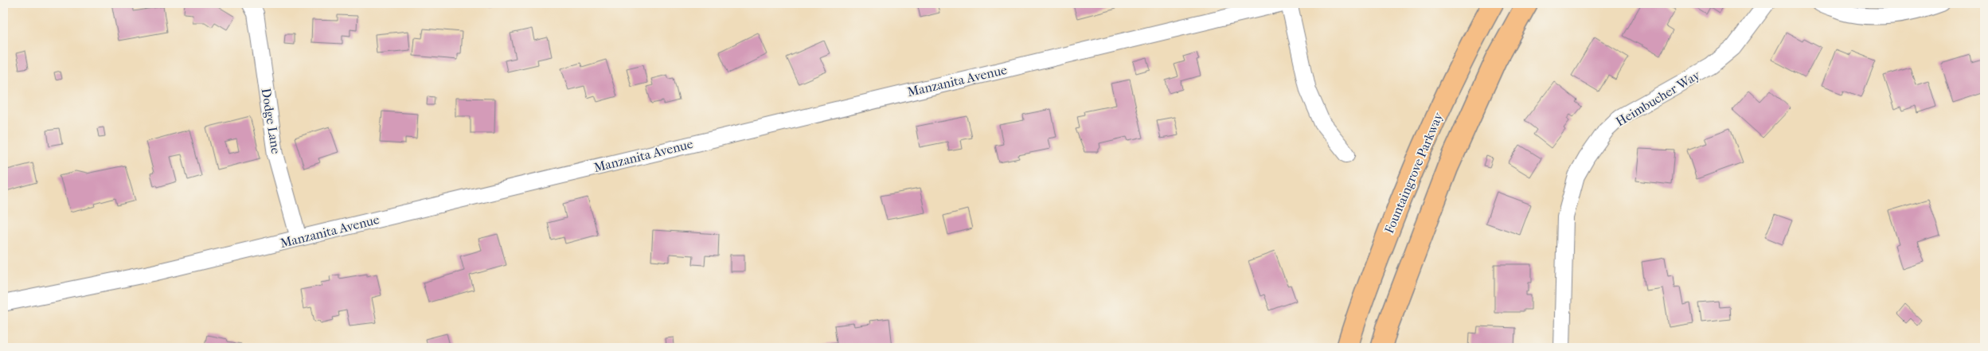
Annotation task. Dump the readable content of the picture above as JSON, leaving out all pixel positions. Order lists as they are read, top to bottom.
{
  "streets": {
    "main road": ["Fountaingrove Parkway"],
    "street": ["Manzanita Avenue", "Heimbucher Way", "Dodge Lane"]
  },
  "crossings": [
    ["Manzanita Avenue", "Dodge Lane"]
  ]
}
